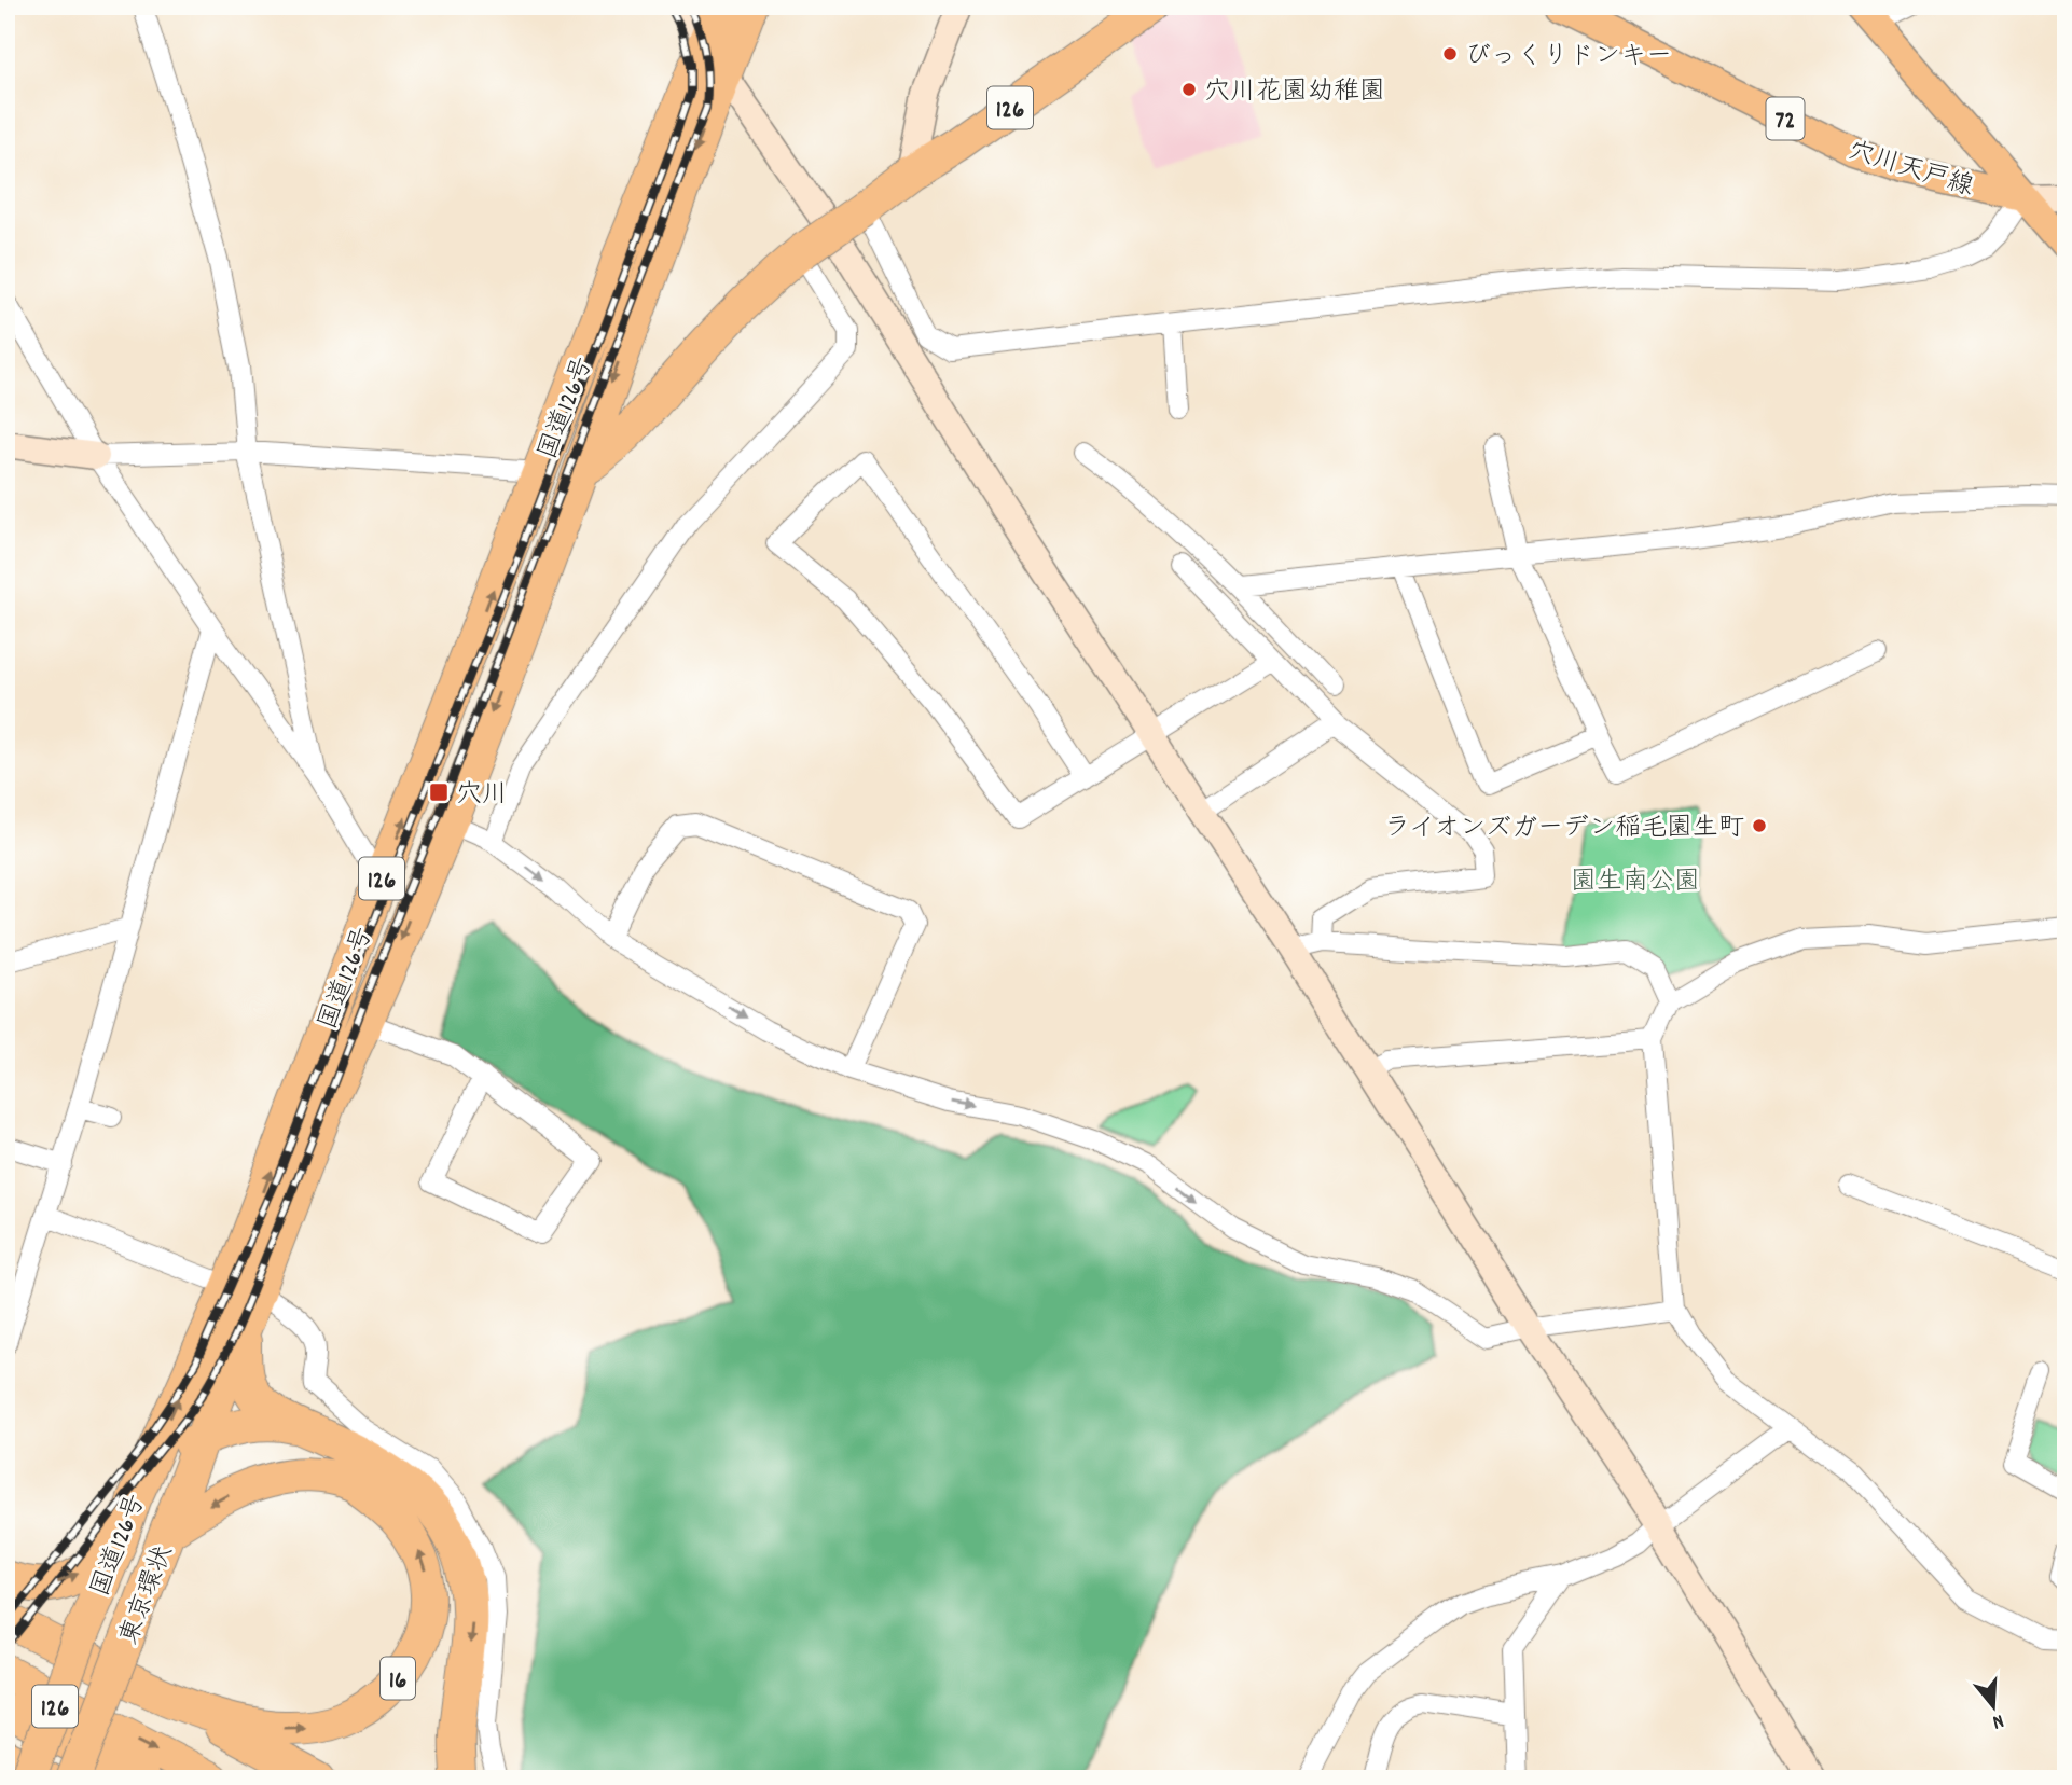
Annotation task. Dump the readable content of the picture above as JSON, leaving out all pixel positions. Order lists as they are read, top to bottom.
{
  "streets": {
    "highway": [
      "126",
      "国道126号",
      "東京環状",
      "16"
    ],
    "main road": ["72", "穴川天戸線"]
  },
  "crossings": [
    ["国道126号", "東京環状"]
  ],
  "parks": ["園生南公園"],
  "places": {
    "other": ["びっくりドンキー", "穴川花園幼稚園", "ライオンズガーデン稲毛園生町"],
    "transit": ["穴川"]
  },
  "north": "bottom"
}
